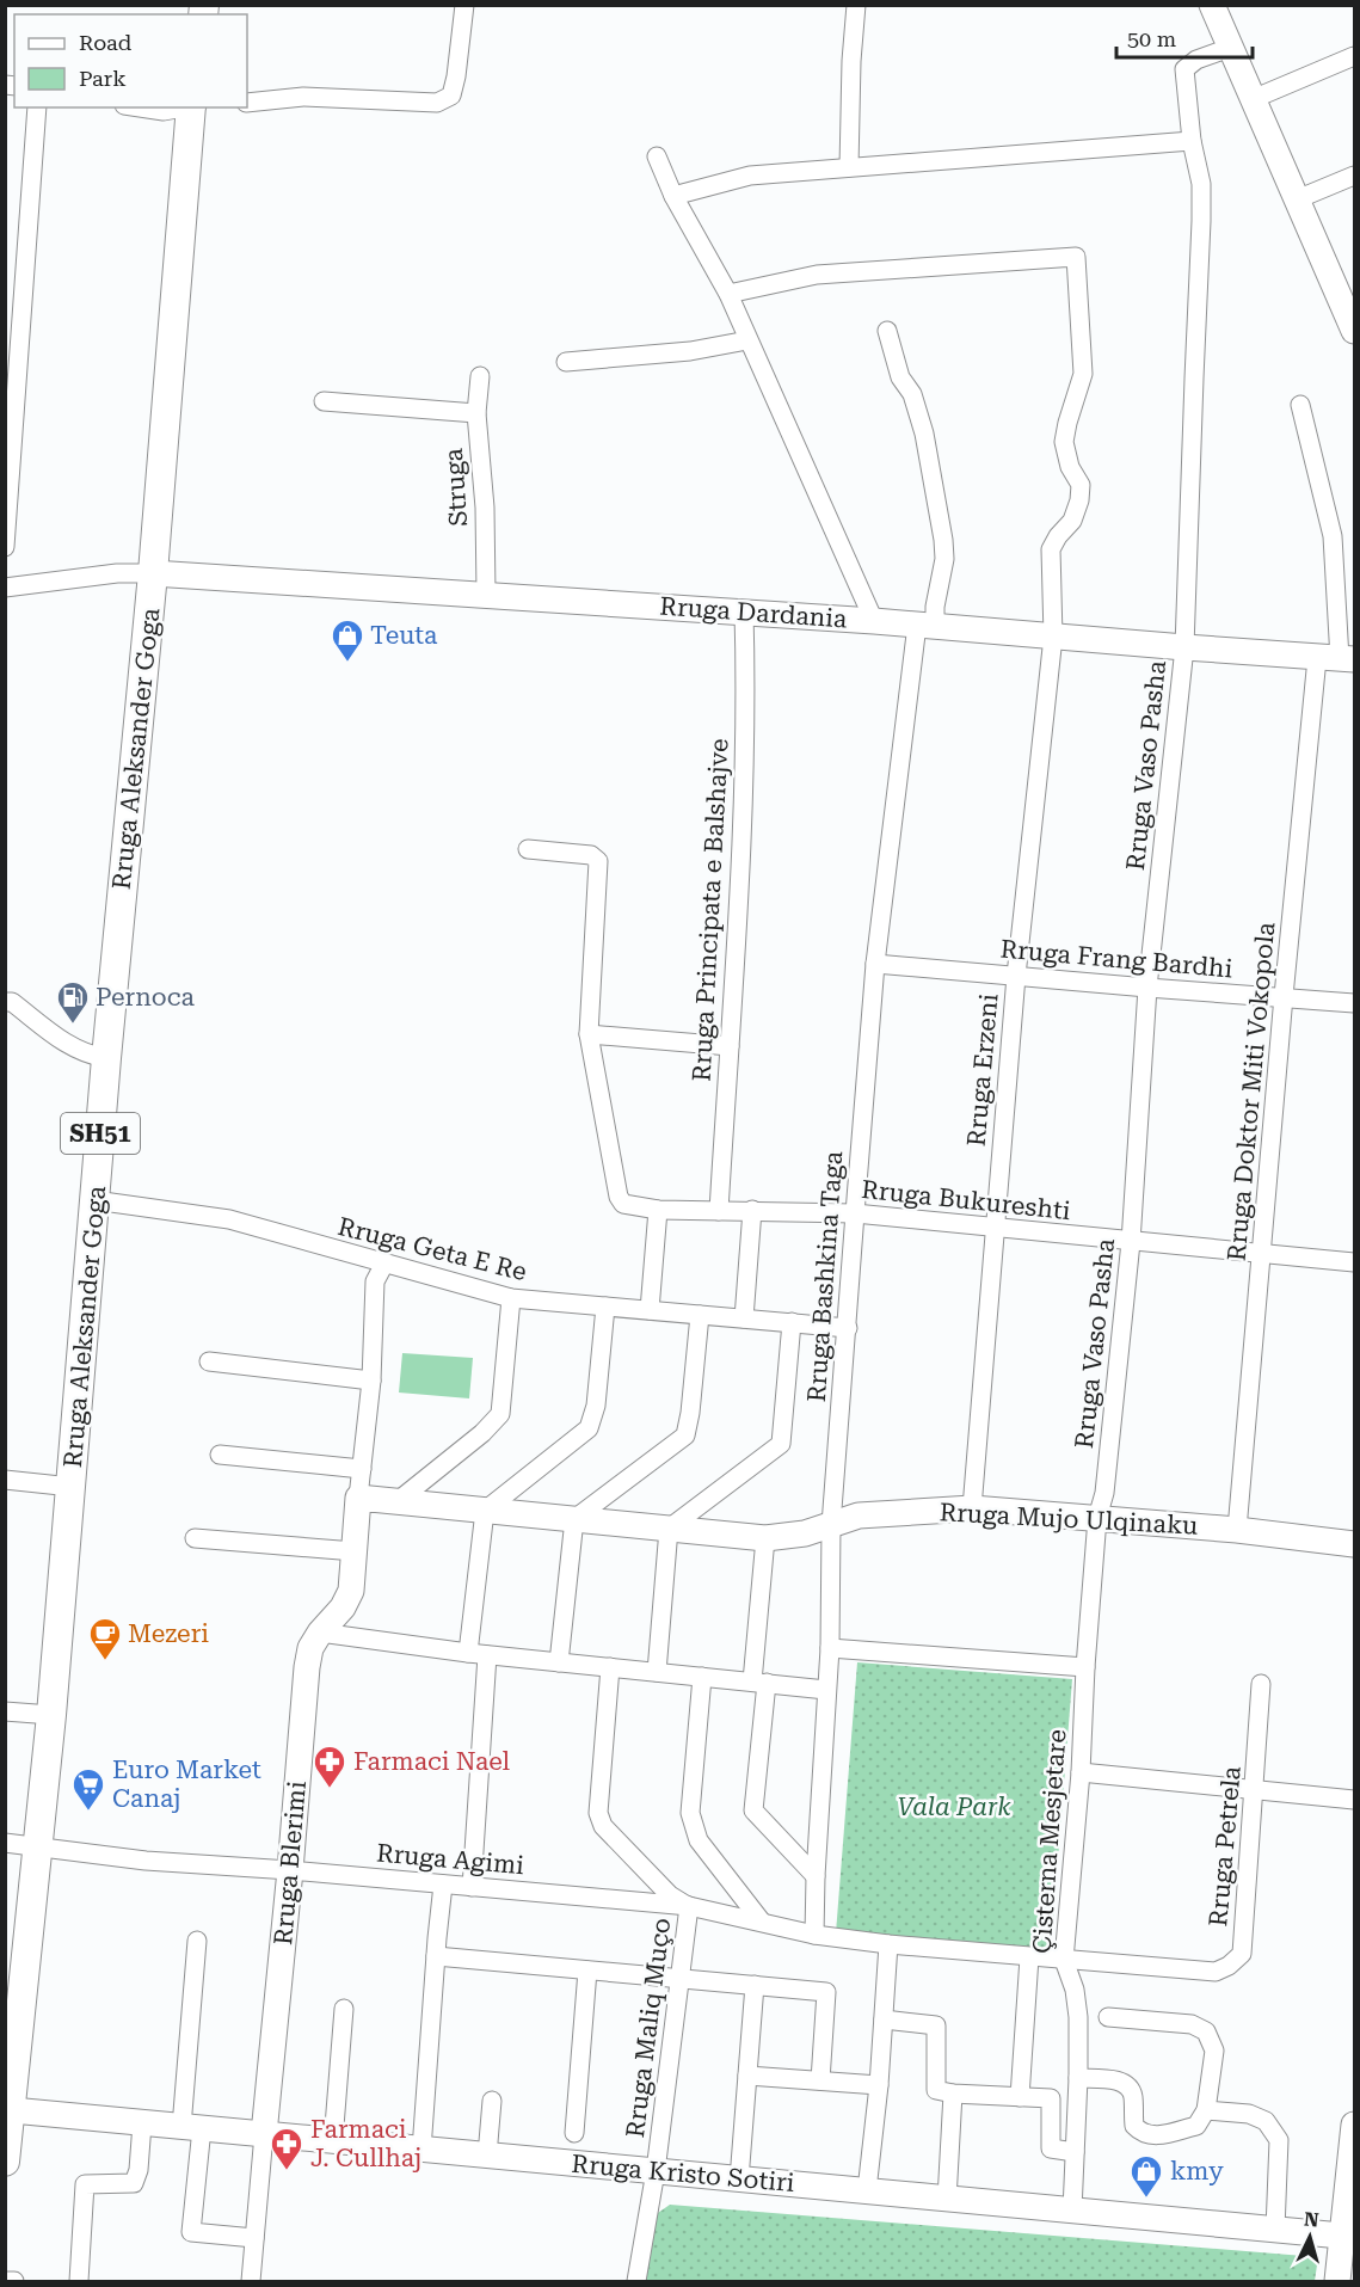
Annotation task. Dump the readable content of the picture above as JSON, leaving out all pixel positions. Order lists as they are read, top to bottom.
{
  "streets": {
    "main road": ["Rruga Aleksander Goga", "SH51"],
    "street": [
      "Struga",
      "Rruga Dardania",
      "Rruga Vaso Pasha",
      "Rruga Principata e Balshajve",
      "Rruga Frang Bardhi",
      "Rruga Erzeni",
      "Rruga Doktor Miti Vokopola",
      "Rruga Bukureshti",
      "Rruga Geta E Re",
      "Rruga Bashkina Taga",
      "Rruga Mujo Ulqinaku",
      "Çisterna Mesjetare",
      "Rruga Petrela",
      "Rruga Agimi",
      "Rruga Blerimi",
      "Rruga Maliq Muço",
      "Rruga Kristo Sotiri"
    ]
  },
  "crossings": [
    ["Struga", "Rruga Dardania"],
    ["Rruga Dardania", "Rruga Aleksander Goga"],
    ["Rruga Dardania", "Rruga Vaso Pasha"],
    ["Rruga Dardania", "Rruga Principata e Balshajve"],
    ["Rruga Dardania", "Rruga Erzeni"],
    ["Rruga Dardania", "Rruga Doktor Miti Vokopola"],
    ["Rruga Dardania", "Rruga Bashkina Taga"],
    ["Rruga Aleksander Goga", "Rruga Geta E Re"],
    ["Rruga Aleksander Goga", "Rruga Agimi"],
    ["Rruga Aleksander Goga", "Rruga Kristo Sotiri"],
    ["Rruga Vaso Pasha", "Rruga Frang Bardhi"],
    ["Rruga Vaso Pasha", "Rruga Bukureshti"],
    ["Rruga Vaso Pasha", "Rruga Mujo Ulqinaku"],
    ["Rruga Vaso Pasha", "Çisterna Mesjetare"],
    ["Rruga Principata e Balshajve", "Rruga Bukureshti"],
    ["Rruga Frang Bardhi", "Rruga Erzeni"],
    ["Rruga Frang Bardhi", "Rruga Doktor Miti Vokopola"],
    ["Rruga Frang Bardhi", "Rruga Bashkina Taga"],
    ["Rruga Erzeni", "Rruga Bukureshti"],
    ["Rruga Erzeni", "Rruga Mujo Ulqinaku"],
    ["Rruga Doktor Miti Vokopola", "Rruga Bukureshti"],
    ["Rruga Doktor Miti Vokopola", "Rruga Mujo Ulqinaku"],
    ["Rruga Bukureshti", "Rruga Bashkina Taga"],
    ["Rruga Geta E Re", "Rruga Bashkina Taga"],
    ["Rruga Geta E Re", "Rruga Blerimi"],
    ["Rruga Bashkina Taga", "Rruga Mujo Ulqinaku"],
    ["Rruga Bashkina Taga", "Rruga Agimi"],
    ["Rruga Mujo Ulqinaku", "Çisterna Mesjetare"],
    ["Rruga Mujo Ulqinaku", "Rruga Blerimi"],
    ["Çisterna Mesjetare", "Rruga Petrela"],
    ["Çisterna Mesjetare", "Rruga Kristo Sotiri"],
    ["Rruga Petrela", "Rruga Agimi"],
    ["Rruga Agimi", "Rruga Blerimi"],
    ["Rruga Agimi", "Rruga Maliq Muço"],
    ["Rruga Blerimi", "Rruga Kristo Sotiri"],
    ["Rruga Maliq Muço", "Rruga Kristo Sotiri"]
  ],
  "parks": ["Vala Park"],
  "places": {
    "shop": ["Teuta", "kmy"],
    "fuel station": ["Pernoca"],
    "cafe": ["Mezeri"],
    "pharmacy": ["Farmaci Nael", "Farmaci J. Cullhaj"],
    "supermarket": ["Euro Market Canaj"]
  },
  "legend": ["Road", "Park"],
  "scale_bar": "50 m",
  "north": "top"
}
